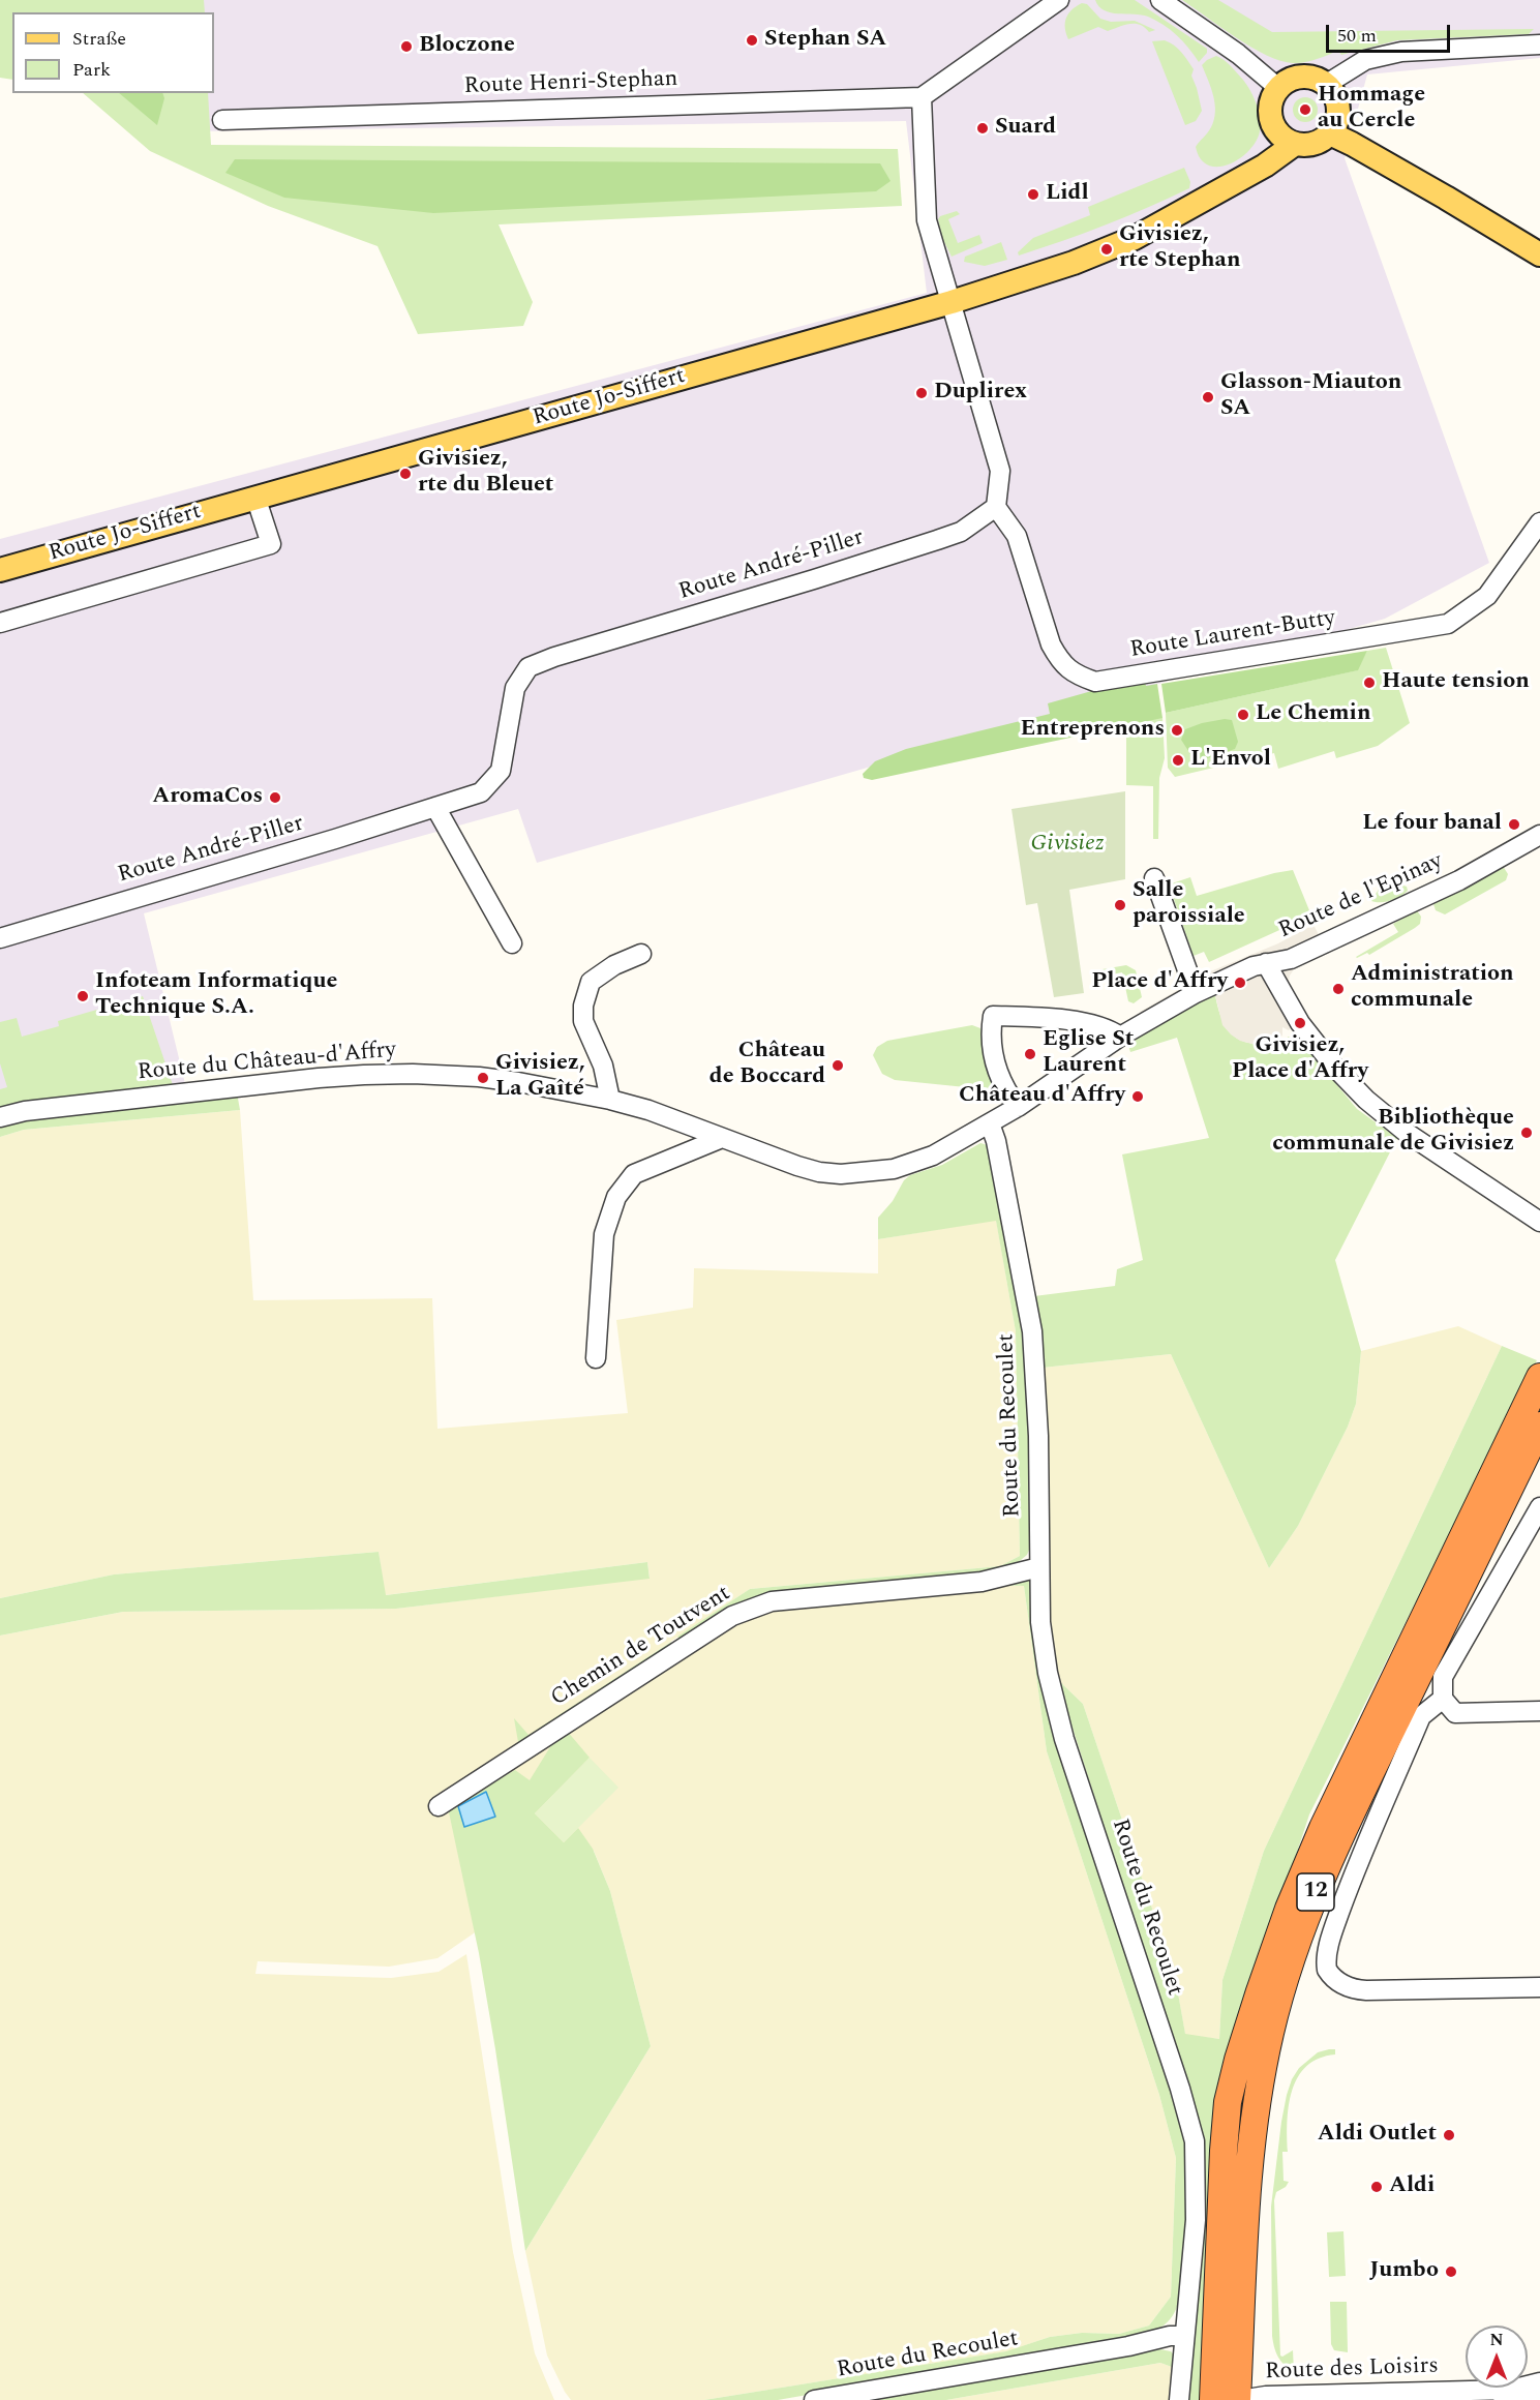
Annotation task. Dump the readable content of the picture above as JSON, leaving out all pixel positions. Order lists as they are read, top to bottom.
{
  "streets": {
    "highway": ["12"],
    "main road": ["Route Jo-Siffert"],
    "street": [
      "Route Henri-Stephan",
      "Route André-Piller",
      "Route Laurent-Butty",
      "Route de l'Epinay",
      "Route du Château-d'Affry",
      "Route du Recoulet",
      "Chemin de Toutvent",
      "Route des Loisirs"
    ]
  },
  "crossings": [
    ["Route André-Piller", "Route Laurent-Butty"],
    ["Route du Château-d'Affry", "Route du Recoulet"],
    ["Route du Recoulet", "Chemin de Toutvent"],
    ["12", "Route des Loisirs"]
  ],
  "parks": ["Givisiez"],
  "places": [
    "Stephan SA",
    "Bloczone",
    "Hommage au Cercle",
    "Suard",
    "Lidl",
    "Givisiez, rte Stephan",
    "Duplirex",
    "Glasson-Miauton SA",
    "Givisiez, rte du Bleuet",
    "Haute tension",
    "Le Chemin",
    "Entreprenons",
    "L'Envol",
    "AromaCos",
    "Le four banal",
    "Salle paroissiale",
    "Place d'Affry",
    "Administration communale",
    "Infoteam Informatique Technique S.A.",
    "Givisiez, Place d'Affry",
    "Eglise St Laurent",
    "Château de Boccard",
    "Givisiez, La Gaîté",
    "Château d'Affry",
    "Bibliothèque communale de Givisiez",
    "Aldi Outlet",
    "Aldi",
    "Jumbo"
  ],
  "legend": ["Straße", "Park"],
  "scale_bar": "50 m",
  "north": "top"
}
